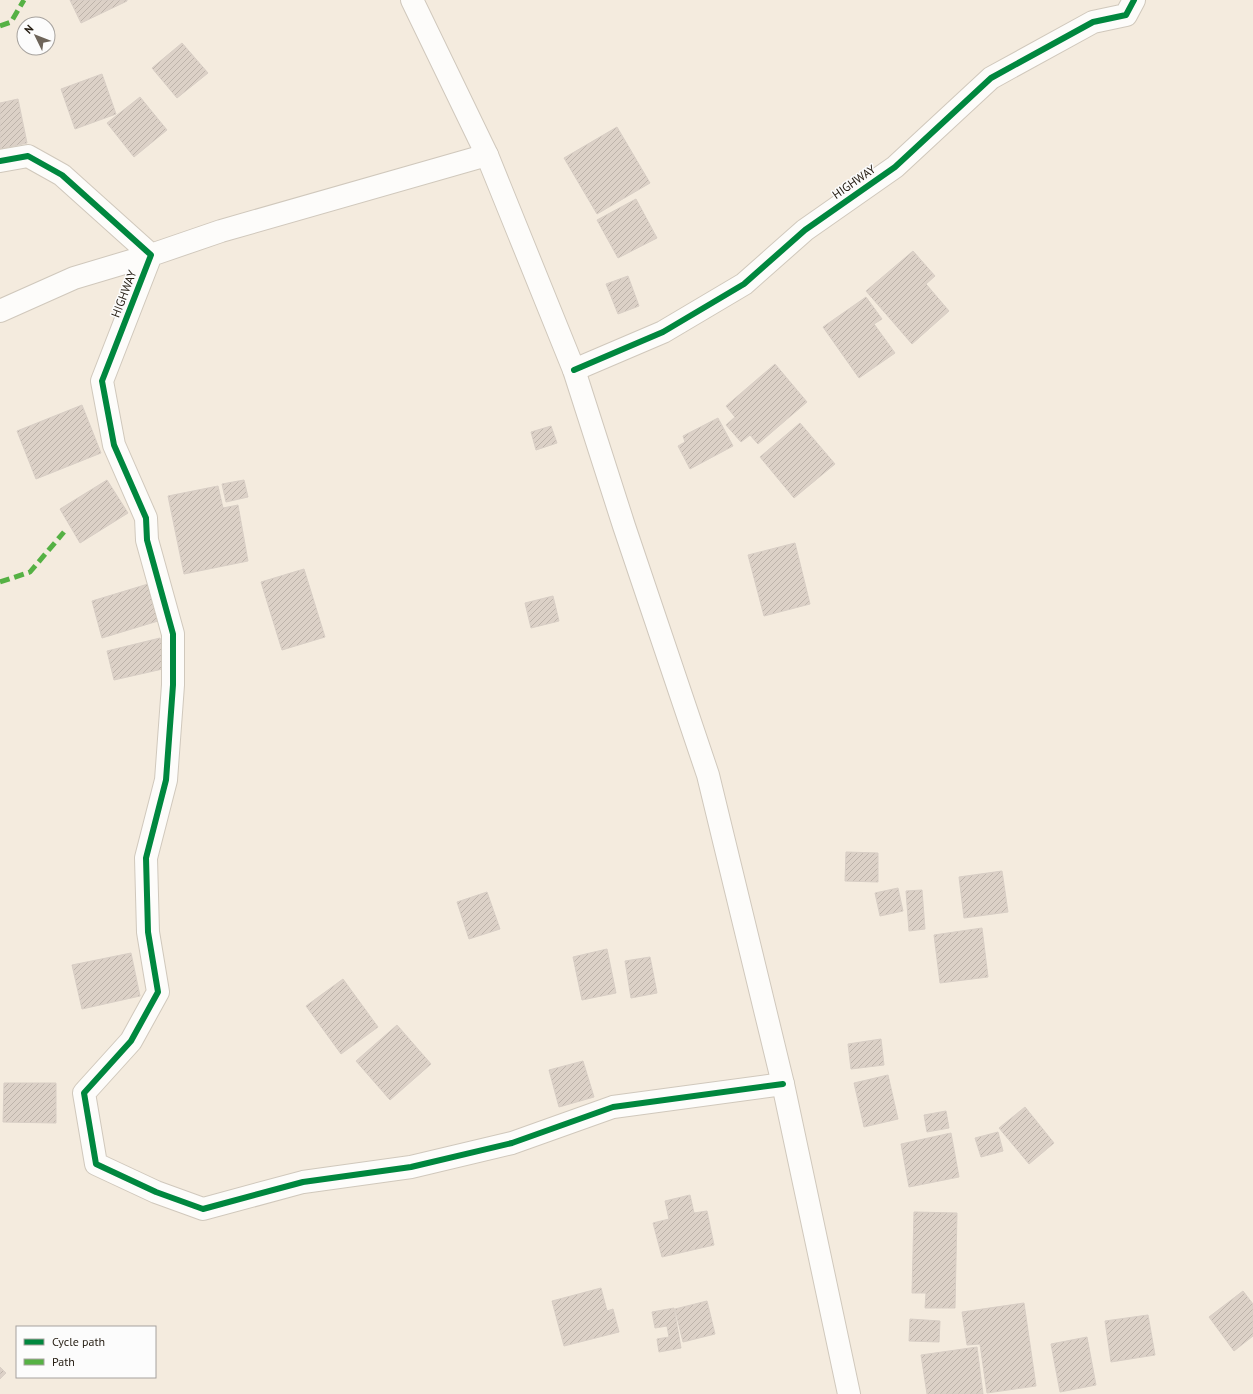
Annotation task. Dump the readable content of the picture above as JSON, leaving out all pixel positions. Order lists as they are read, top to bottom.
{
  "streets": {
    "street": ["HIGHWAY"]
  },
  "legend": ["Cycle path", "Path"],
  "north": "top left"
}
